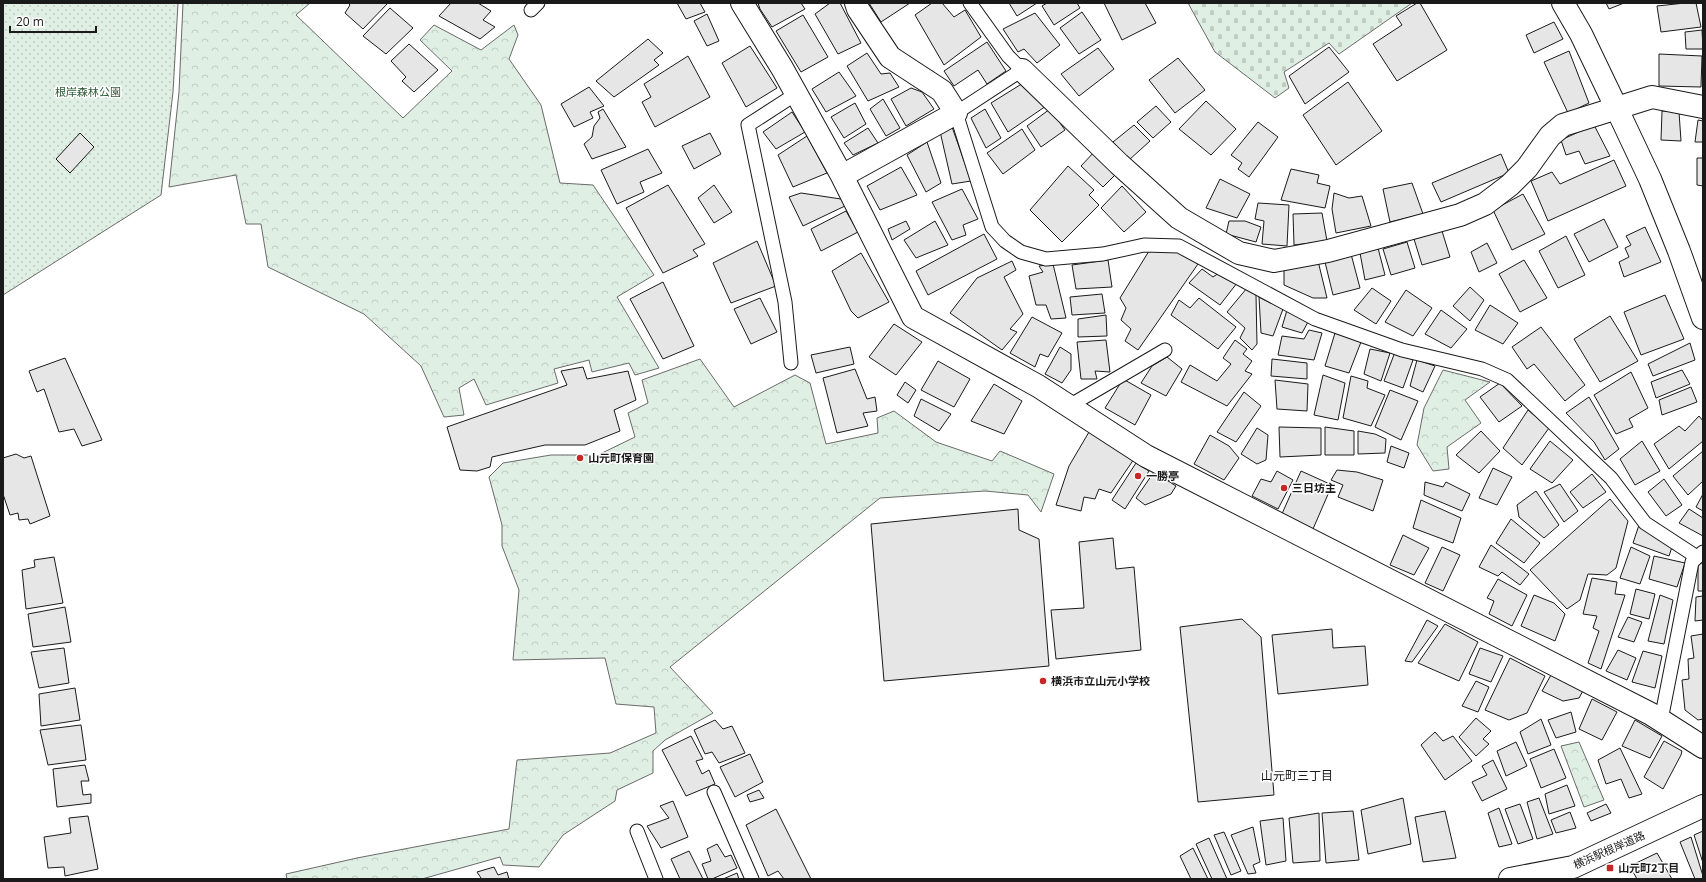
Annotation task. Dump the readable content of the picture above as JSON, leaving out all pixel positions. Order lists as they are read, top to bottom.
{
  "streets": {
    "street": ["横浜駅根岸道路"]
  },
  "districts": ["山元町三丁目"],
  "parks": ["根岸森林公園"],
  "places": {
    "other": [
      "山元町保育園",
      "一勝亭",
      "三日坊主",
      "横浜市立山元小学校"
    ],
    "transit": ["山元町2丁目"]
  },
  "scale_bar": "20 m"
}
